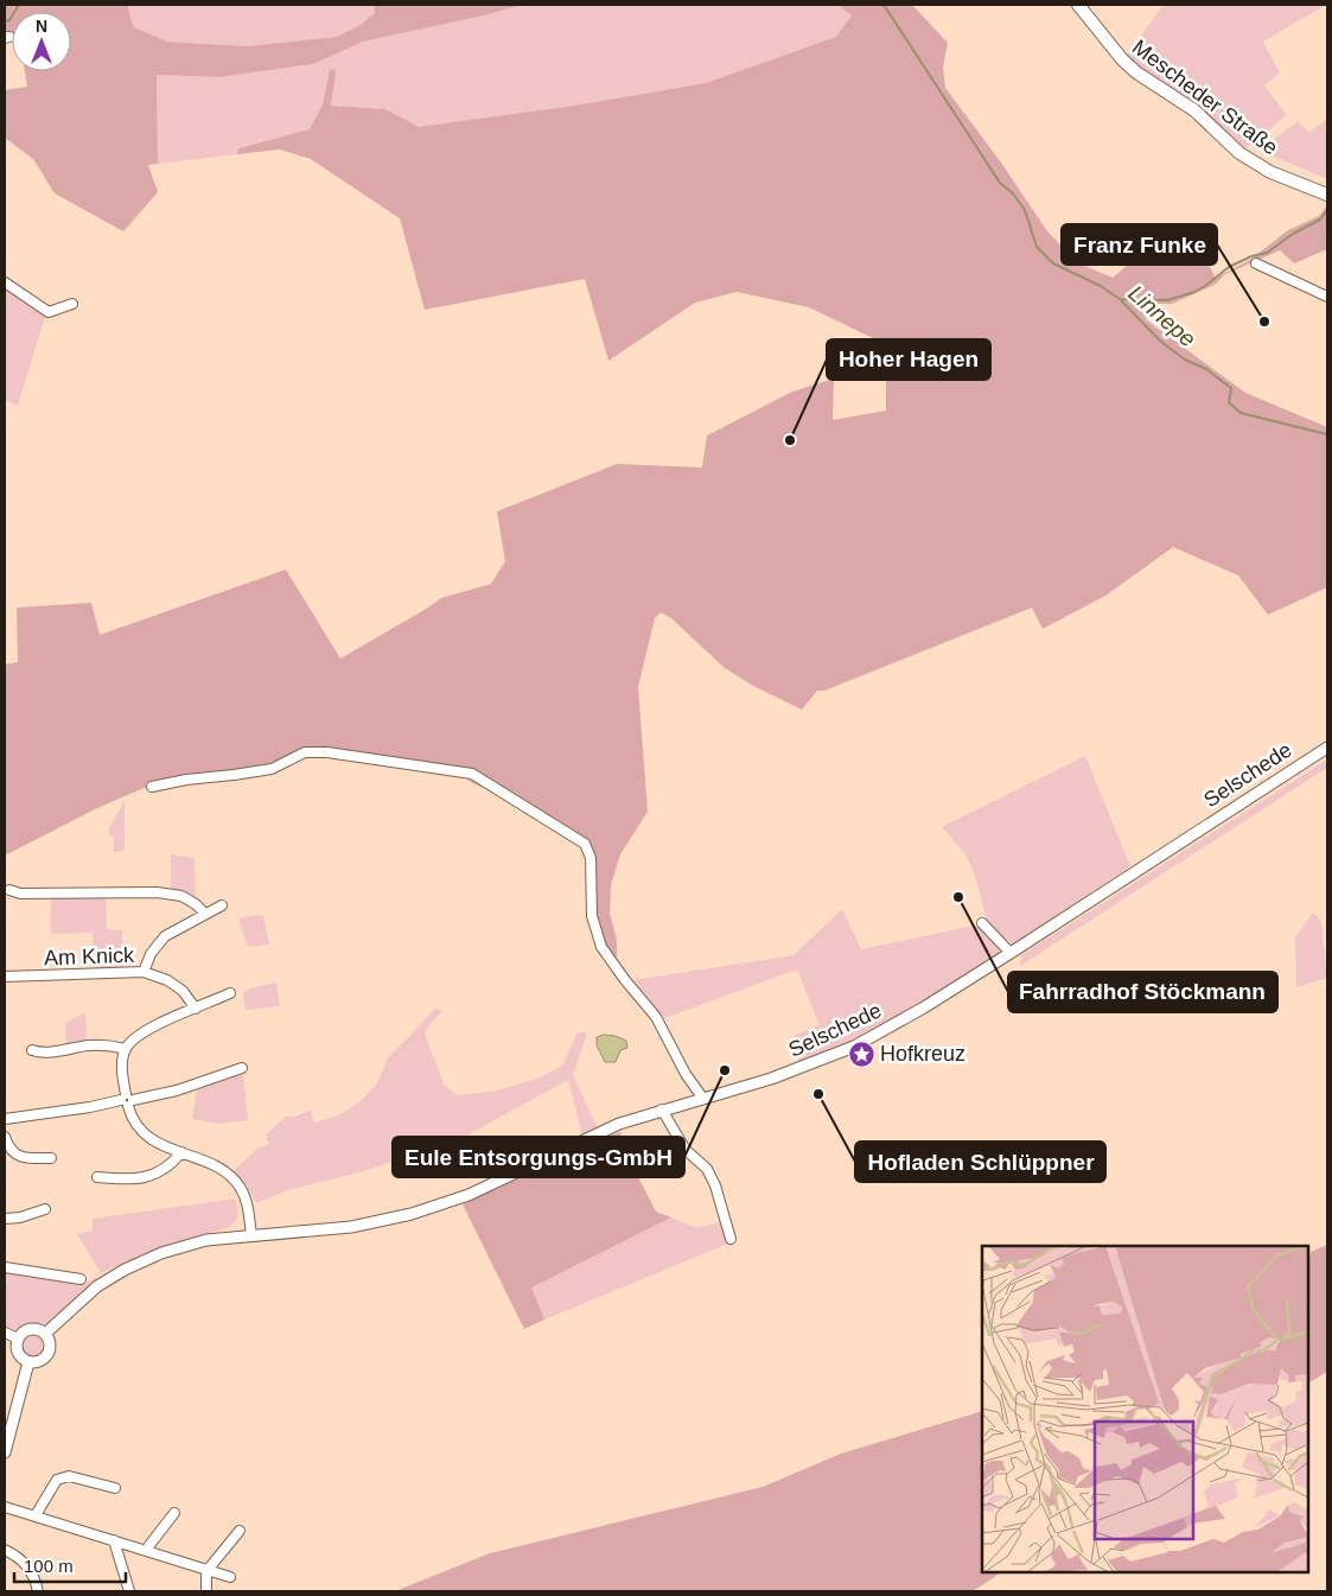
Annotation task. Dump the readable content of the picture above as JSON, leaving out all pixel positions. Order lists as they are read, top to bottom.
{
  "streets": {
    "main road": ["Mescheder Straße"],
    "street": ["Selschede", "Am Knick"]
  },
  "water": ["Linnepe"],
  "places": {
    "other": [
      "Franz Funke",
      "Hoher Hagen",
      "Fahrradhof Stöckmann",
      "Eule Entsorgungs-GmbH",
      "Hofladen Schlüppner"
    ],
    "place": ["Hofkreuz"]
  },
  "scale_bar": "100 m",
  "north": "top"
}
